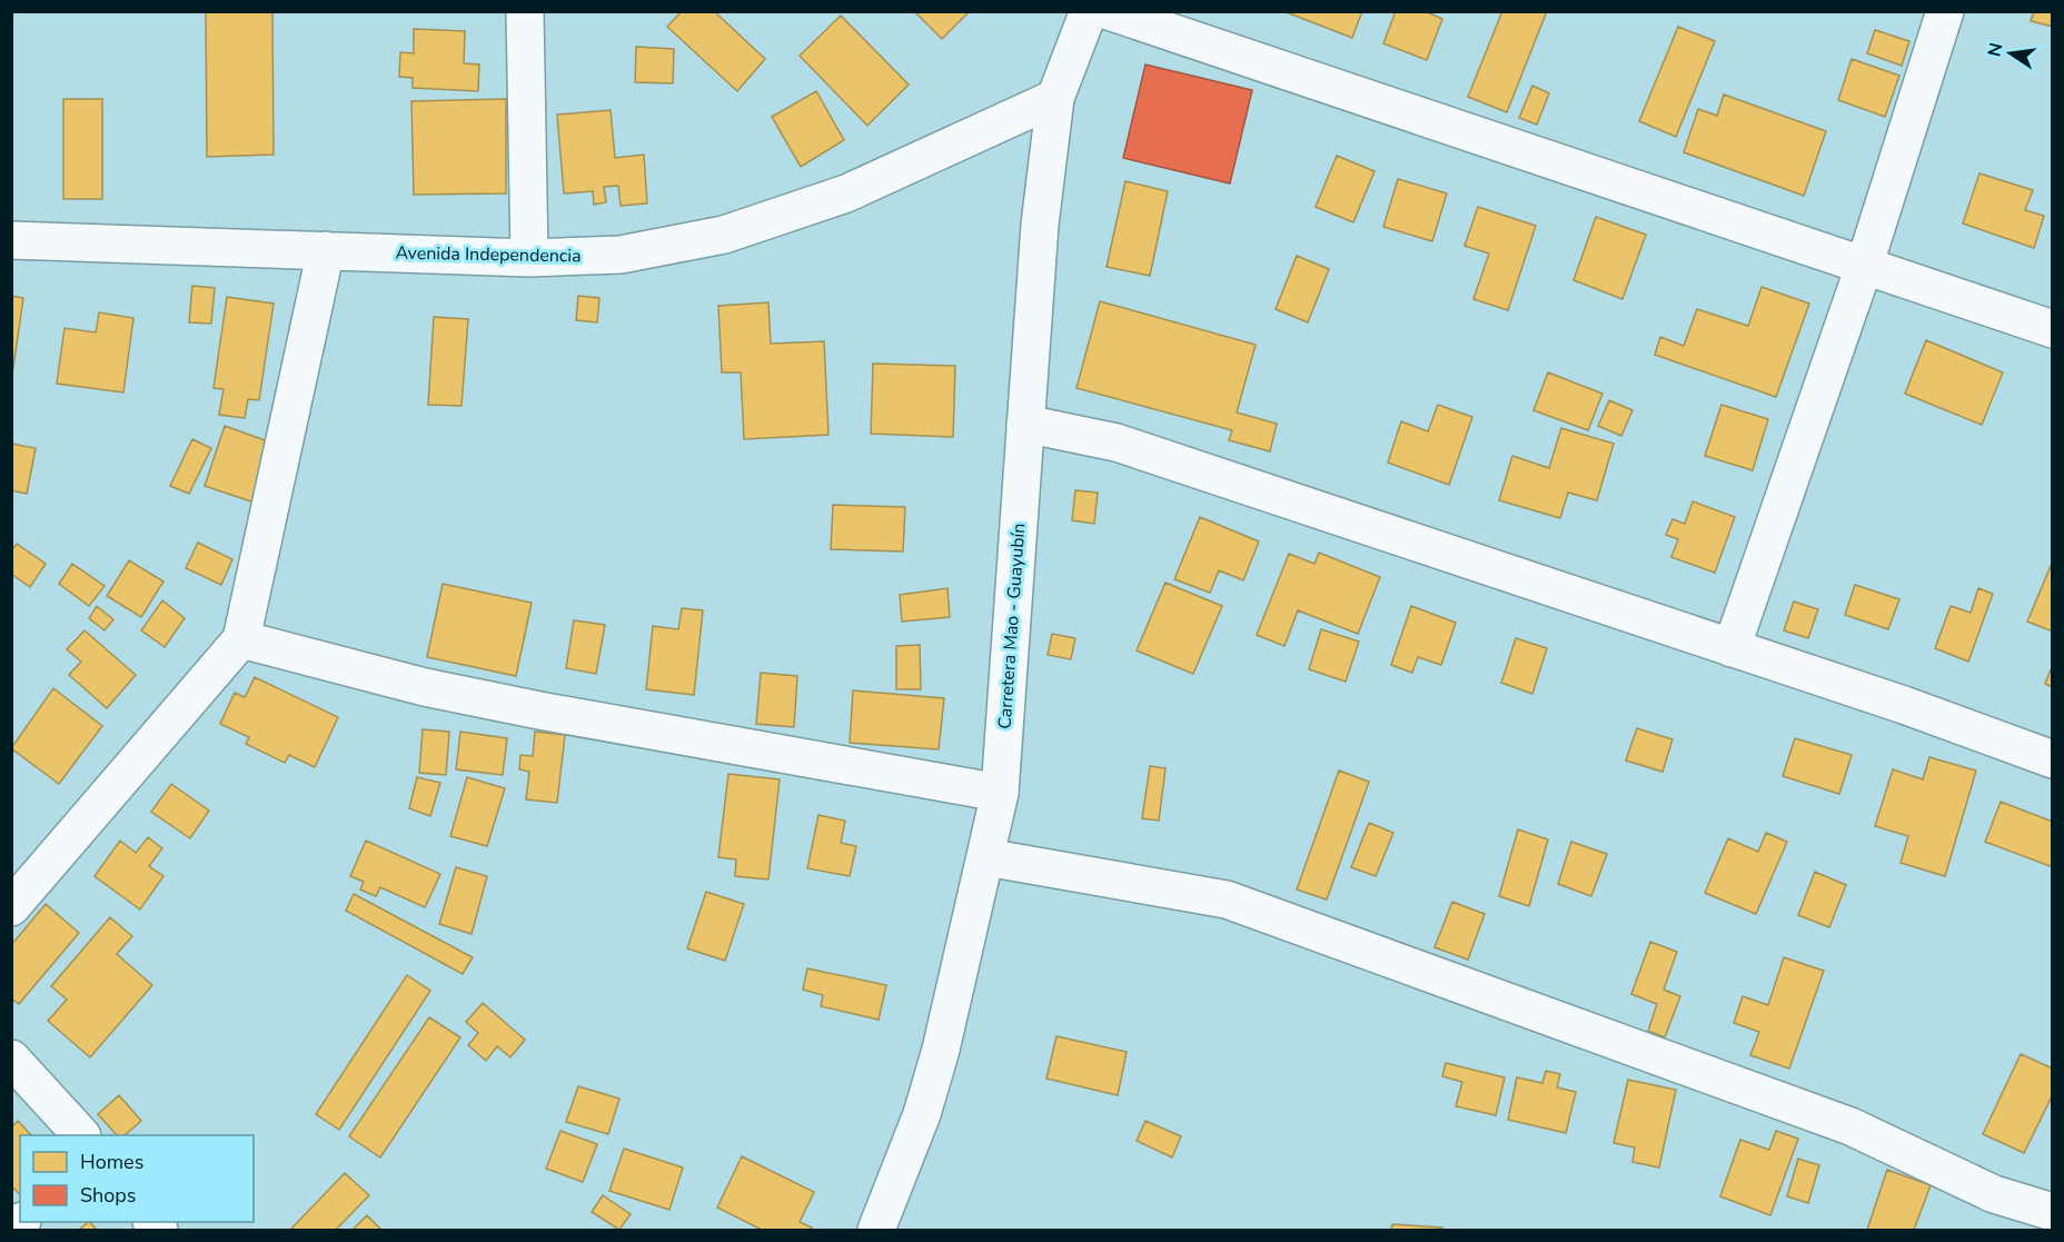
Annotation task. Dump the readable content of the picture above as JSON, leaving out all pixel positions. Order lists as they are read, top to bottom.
{
  "streets": {
    "street": ["Avenida Independencia", "Carretera Mao - Guayubín"]
  },
  "crossings": [
    ["Avenida Independencia", "Carretera Mao - Guayubín"]
  ],
  "legend": ["Homes", "Shops"],
  "north": "left"
}
